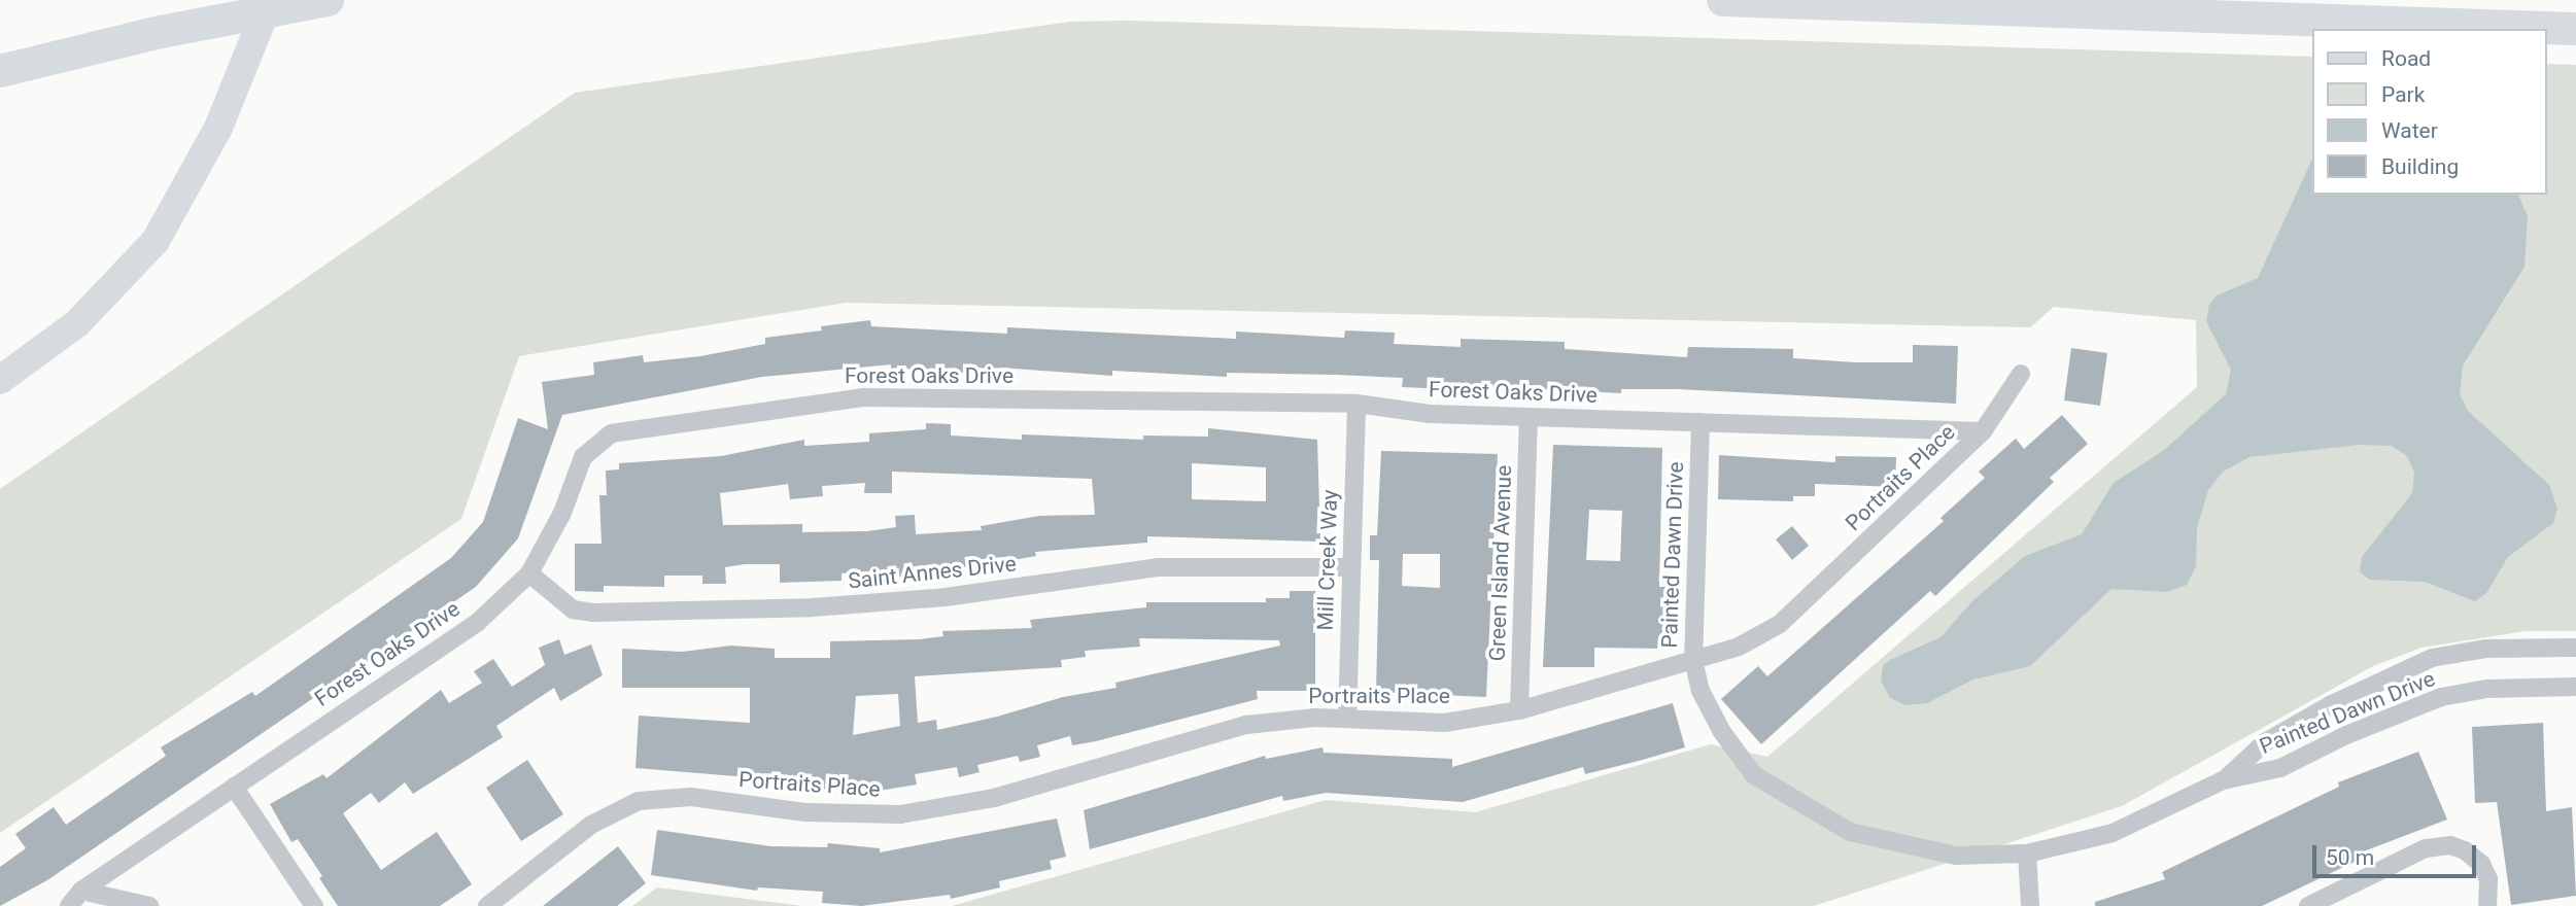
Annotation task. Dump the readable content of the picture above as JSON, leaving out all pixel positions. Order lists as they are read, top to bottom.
{
  "streets": {
    "street": [
      "Forest Oaks Drive",
      "Portraits Place",
      "Painted Dawn Drive",
      "Mill Creek Way",
      "Green Island Avenue",
      "Saint Annes Drive"
    ]
  },
  "crossings": [
    ["Forest Oaks Drive", "Portraits Place"],
    ["Forest Oaks Drive", "Painted Dawn Drive"],
    ["Forest Oaks Drive", "Mill Creek Way"],
    ["Forest Oaks Drive", "Green Island Avenue"],
    ["Forest Oaks Drive", "Saint Annes Drive"],
    ["Portraits Place", "Painted Dawn Drive"],
    ["Portraits Place", "Mill Creek Way"],
    ["Portraits Place", "Green Island Avenue"],
    ["Mill Creek Way", "Saint Annes Drive"]
  ],
  "legend": [
    "Road",
    "Park",
    "Water",
    "Building"
  ],
  "scale_bar": "50 m"
}
